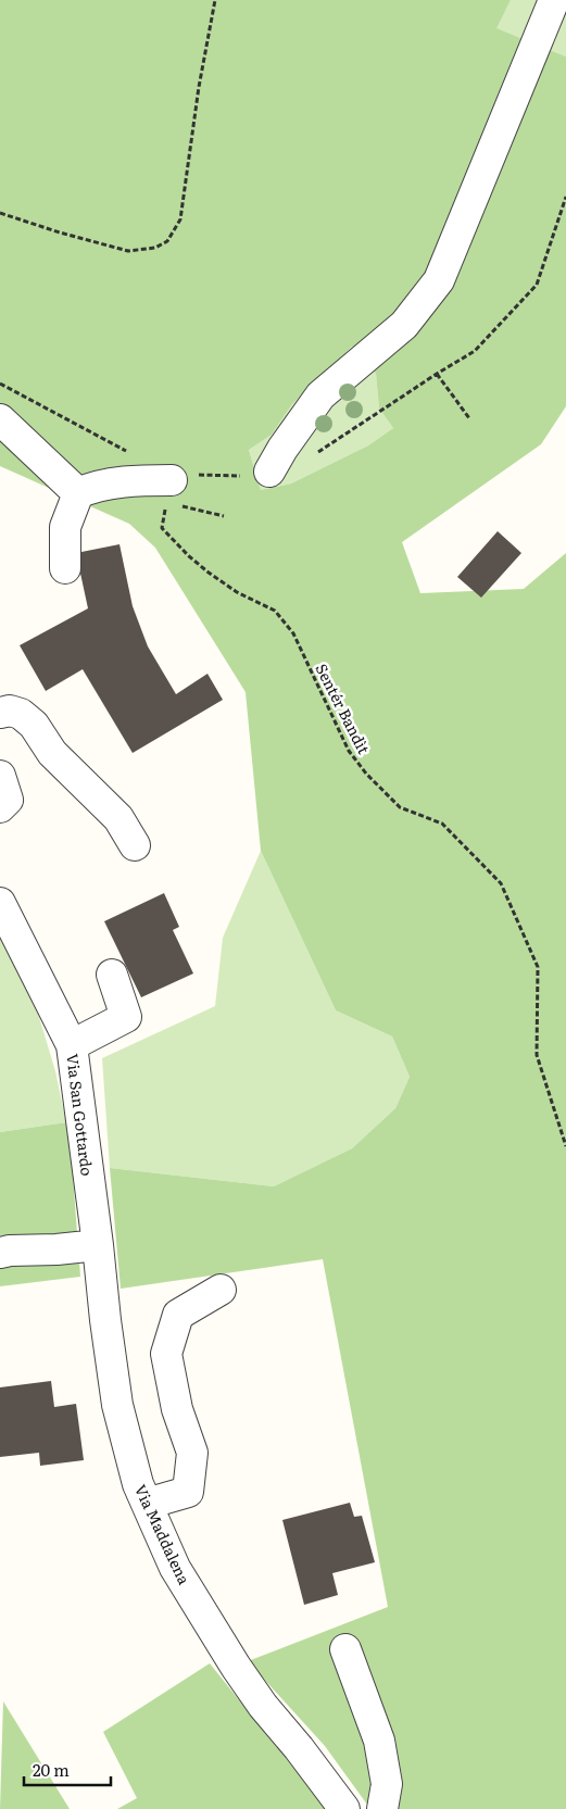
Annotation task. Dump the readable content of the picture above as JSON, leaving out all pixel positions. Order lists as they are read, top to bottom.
{
  "streets": {
    "street": ["Via San Gottardo", "Via Maddalena"],
    "path": ["Sentér Bandìt"]
  },
  "crossings": [
    ["Via San Gottardo", "Via Maddalena"]
  ],
  "scale_bar": "20 m"
}
